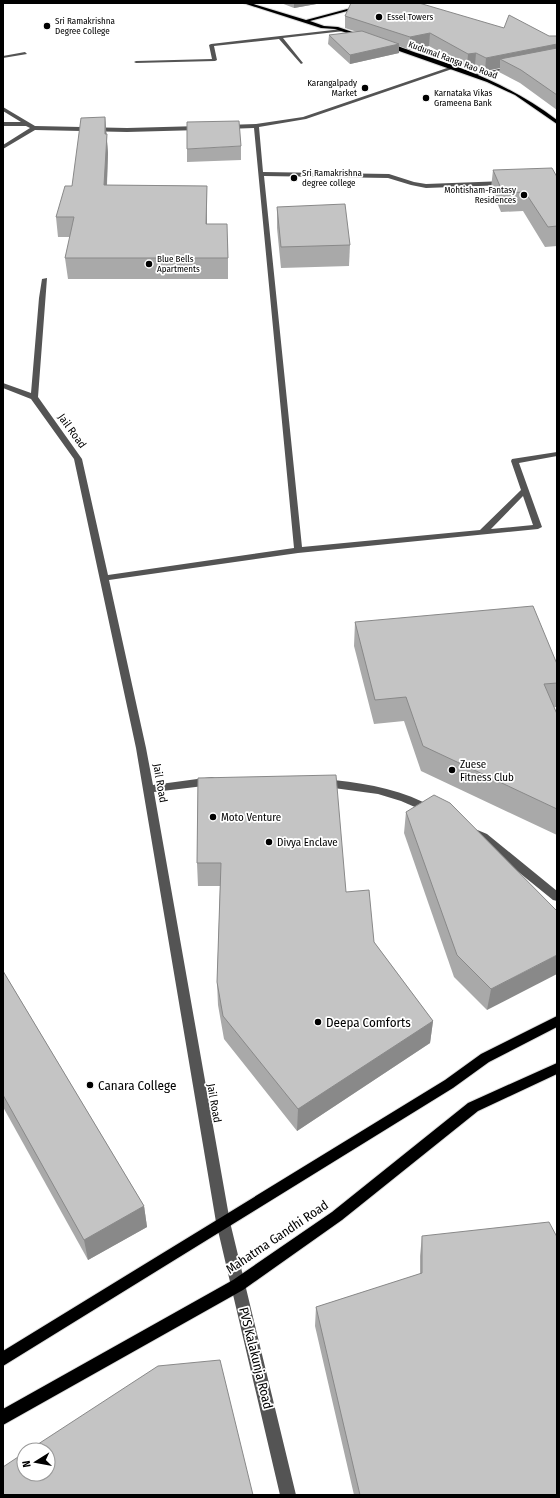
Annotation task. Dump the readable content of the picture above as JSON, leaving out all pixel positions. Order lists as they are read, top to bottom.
{
  "streets": {
    "main road": ["Kudumal Ranga Rao Road", "Mahatma Gandhi Road"],
    "street": ["Jail Road", "PVS Kalakunja Road"]
  },
  "crossings": [
    ["Jail Road", "PVS Kalakunja Road"],
    ["Mahatma Gandhi Road", "PVS Kalakunja Road"]
  ],
  "places": [
    "Essel Towers",
    "Sri Ramakrishna Degree College",
    "Karangalpady Market",
    "Karnataka Vikas Grameena Bank",
    "Sri Ramakrishna degree college",
    "Mohtisham-Fantasy Residences",
    "Blue Bells Apartments",
    "Zuese Fitness Club",
    "Moto Venture",
    "Divya Enclave",
    "Deepa Comforts",
    "Canara College"
  ],
  "north": "left"
}
